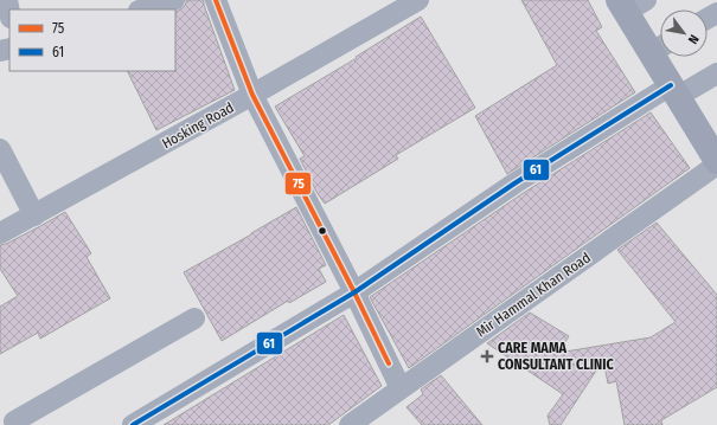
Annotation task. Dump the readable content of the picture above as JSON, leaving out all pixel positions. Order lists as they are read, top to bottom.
{
  "streets": {
    "street": ["Hosking Road", "Mir Hammal Khan Road"]
  },
  "places": {
    "health": ["CARE MAMA CONSULTANT CLINIC"]
  },
  "lines": ["transit line 75", "transit line 61"],
  "legend": ["75", "61"],
  "north": "bottom right"
}
